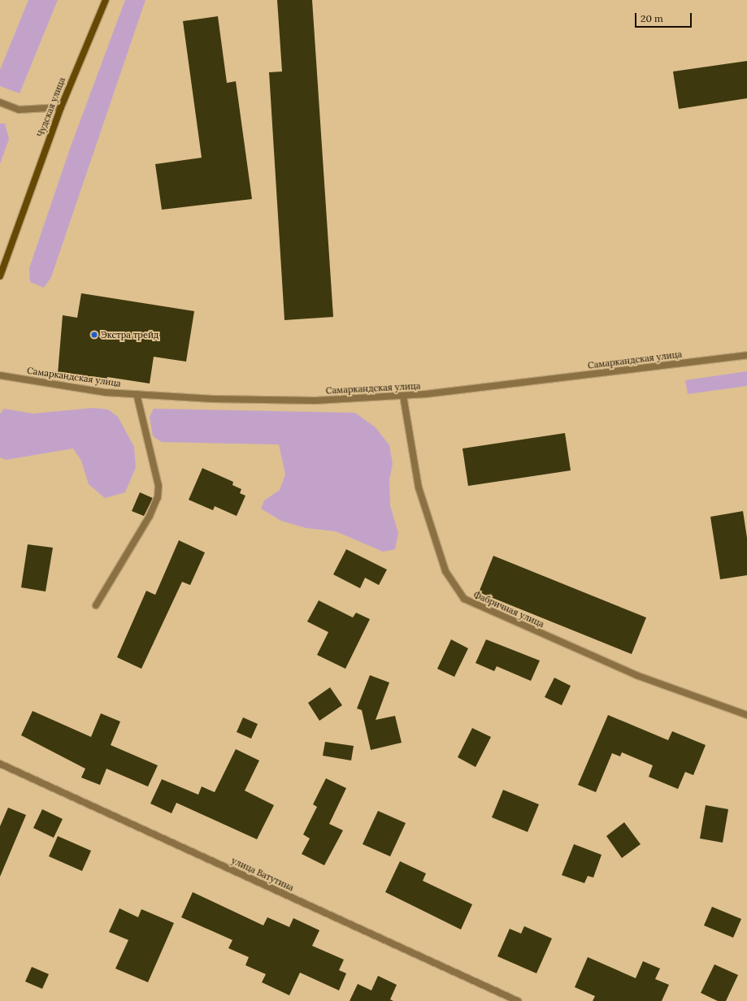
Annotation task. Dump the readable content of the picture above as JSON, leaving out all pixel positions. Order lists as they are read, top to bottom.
{
  "streets": {
    "main road": ["Чудская улица"],
    "street": ["Самаркандская улица", "Фабричная улица", "улица Ватутина"]
  },
  "crossings": [
    ["Самаркандская улица", "Фабричная улица"]
  ],
  "places": ["Экстра трейд"],
  "scale_bar": "20 m"
}
